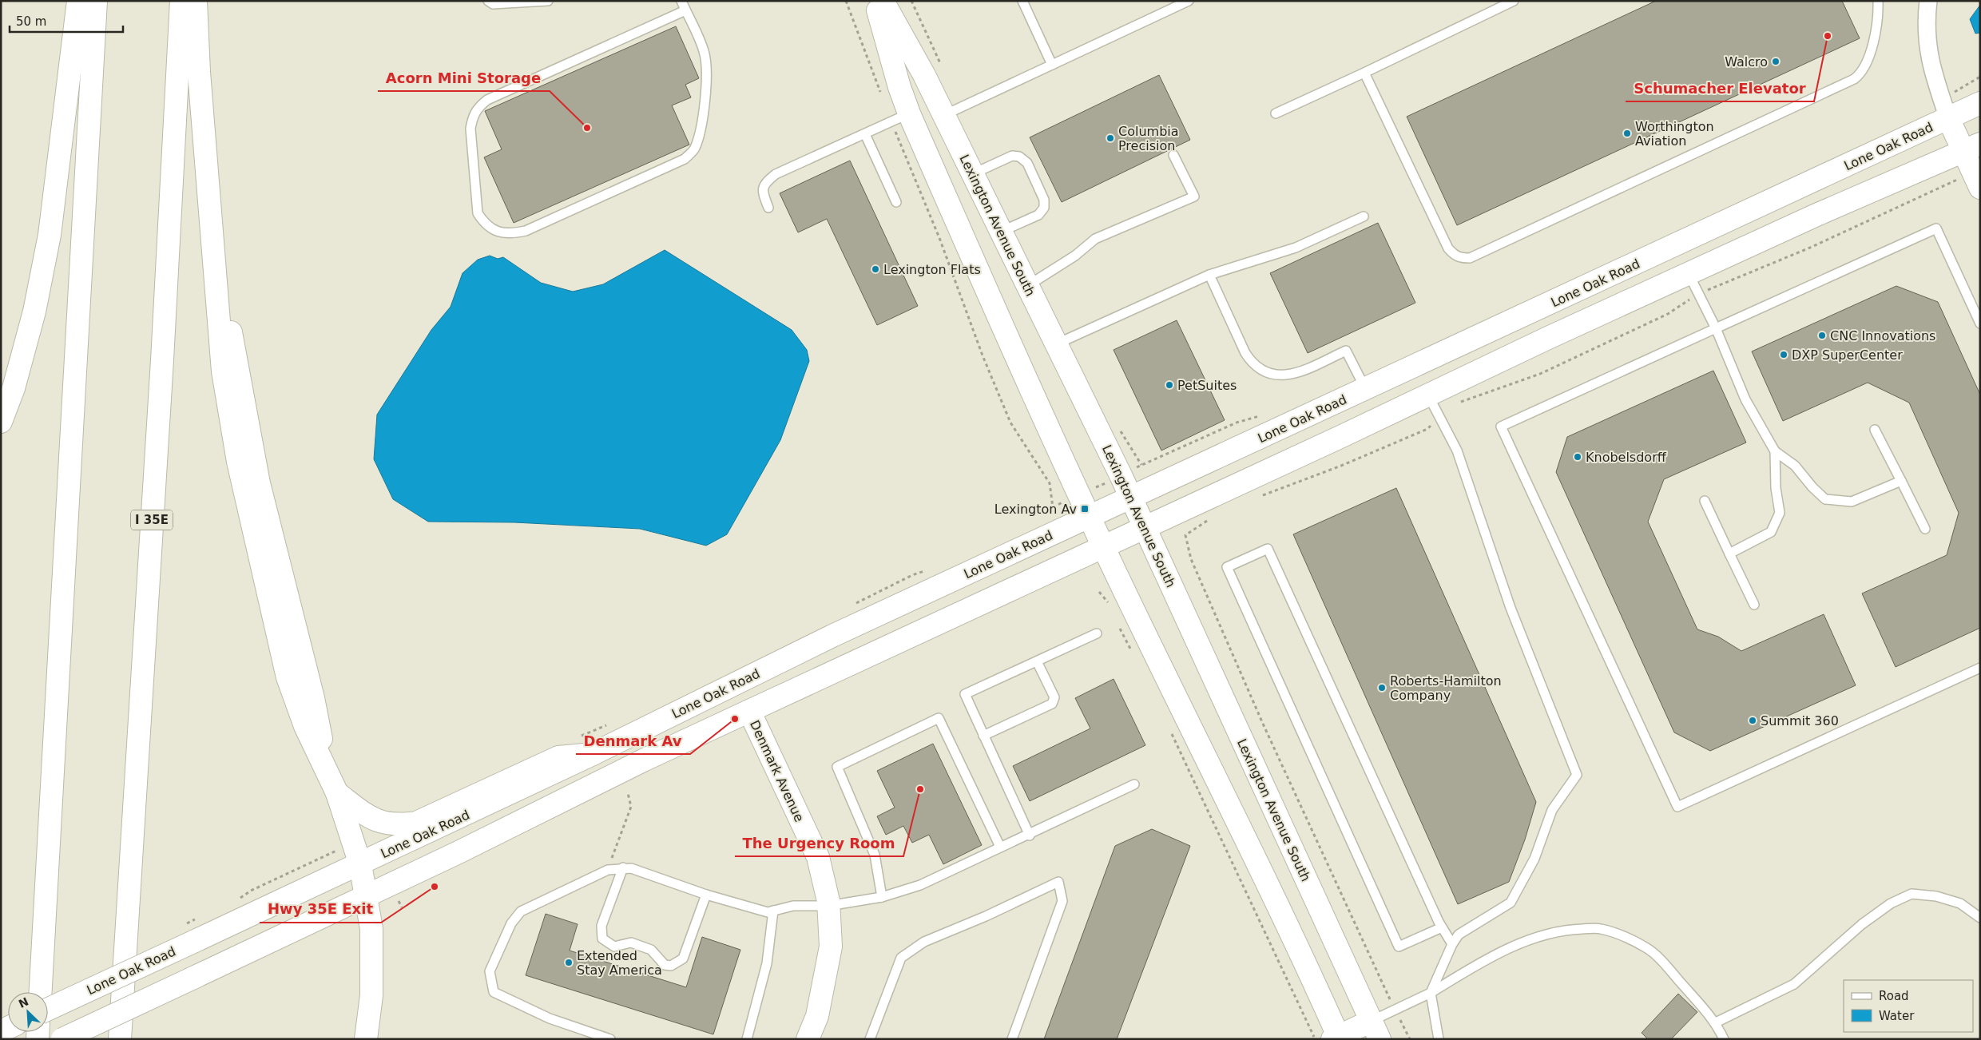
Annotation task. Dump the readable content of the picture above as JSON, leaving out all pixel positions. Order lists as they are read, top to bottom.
{
  "streets": {
    "main road": [
      "Lone Oak Road",
      "Lexington Avenue South",
      "I 35E",
      "Denmark Avenue"
    ]
  },
  "crossings": [
    ["Lone Oak Road", "Lexington Avenue South"]
  ],
  "places": {
    "other": [
      "Schumacher Elevator",
      "Walcro",
      "Acorn Mini Storage",
      "Worthington Aviation",
      "Columbia Precision",
      "Lexington Flats",
      "CNC Innovations",
      "DXP SuperCenter",
      "PetSuites",
      "Knobelsdorff",
      "Roberts-Hamilton Company",
      "Denmark Av",
      "Summit 360",
      "The Urgency Room",
      "Hwy 35E Exit",
      "Extended Stay America"
    ],
    "transit": ["Lexington Av"]
  },
  "legend": ["Road", "Water"],
  "scale_bar": "50 m",
  "north": "top left"
}
